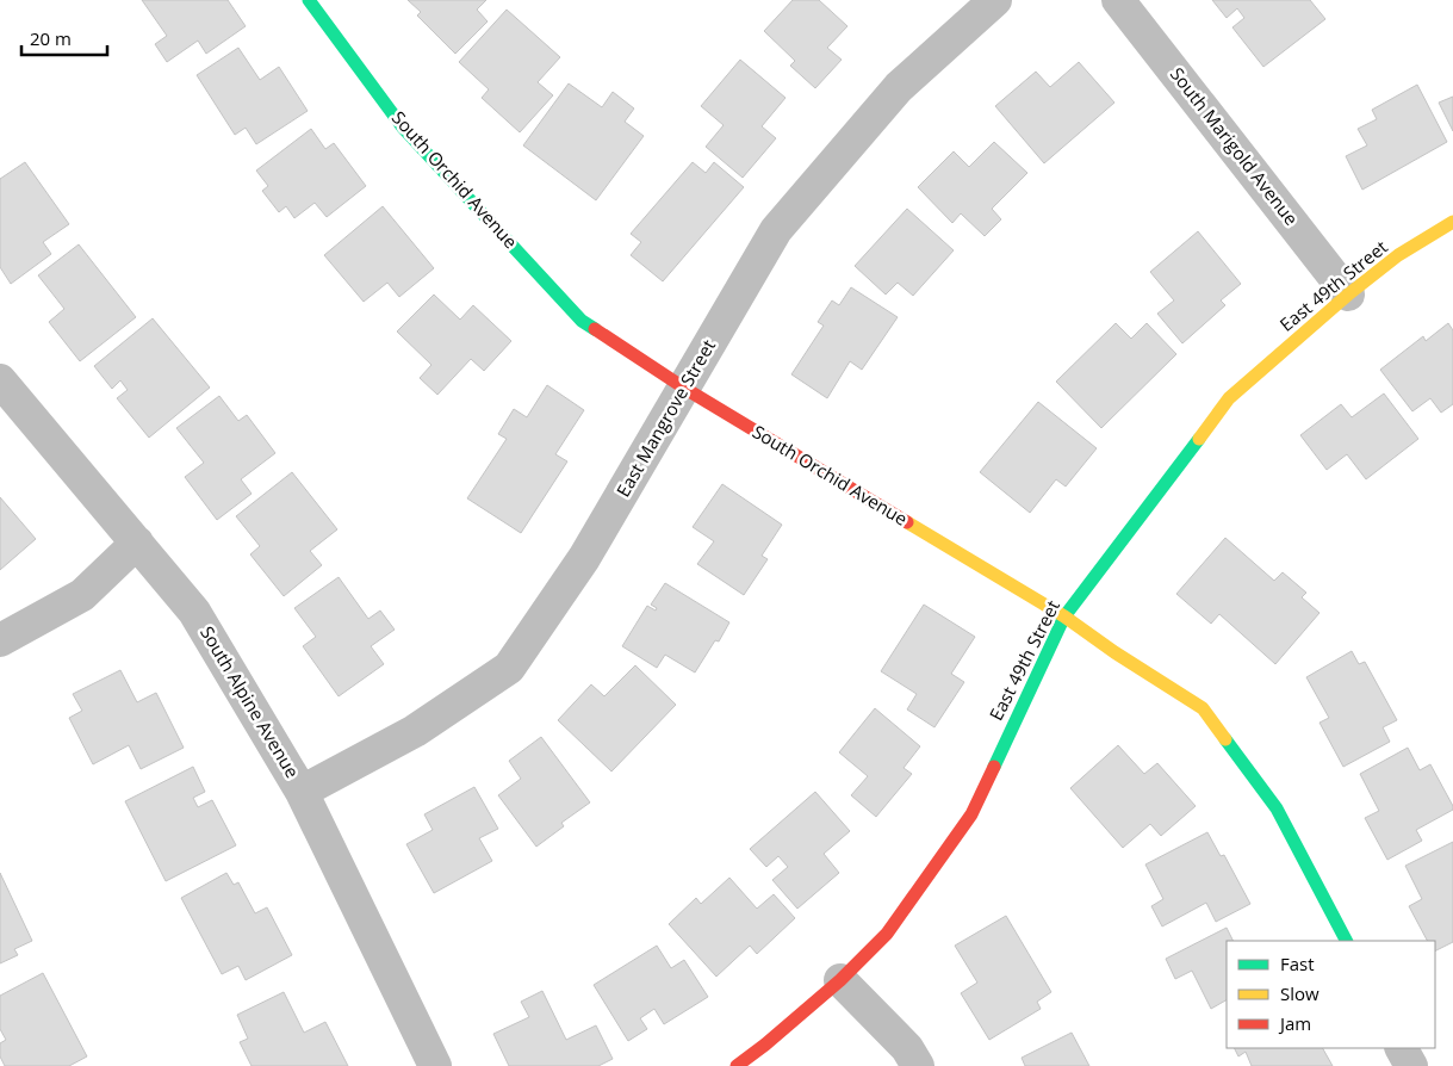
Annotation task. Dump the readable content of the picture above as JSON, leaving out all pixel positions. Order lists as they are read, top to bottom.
{
  "streets": {
    "street": [
      "South Marigold Avenue",
      "South Orchid Avenue",
      "East 49th Street",
      "East Mangrove Street",
      "South Alpine Avenue"
    ]
  },
  "crossings": [
    ["South Marigold Avenue", "East 49th Street"],
    ["South Orchid Avenue", "East 49th Street"],
    ["South Orchid Avenue", "East Mangrove Street"],
    ["East Mangrove Street", "South Alpine Avenue"]
  ],
  "legend": ["Fast", "Slow", "Jam"],
  "scale_bar": "20 m"
}
